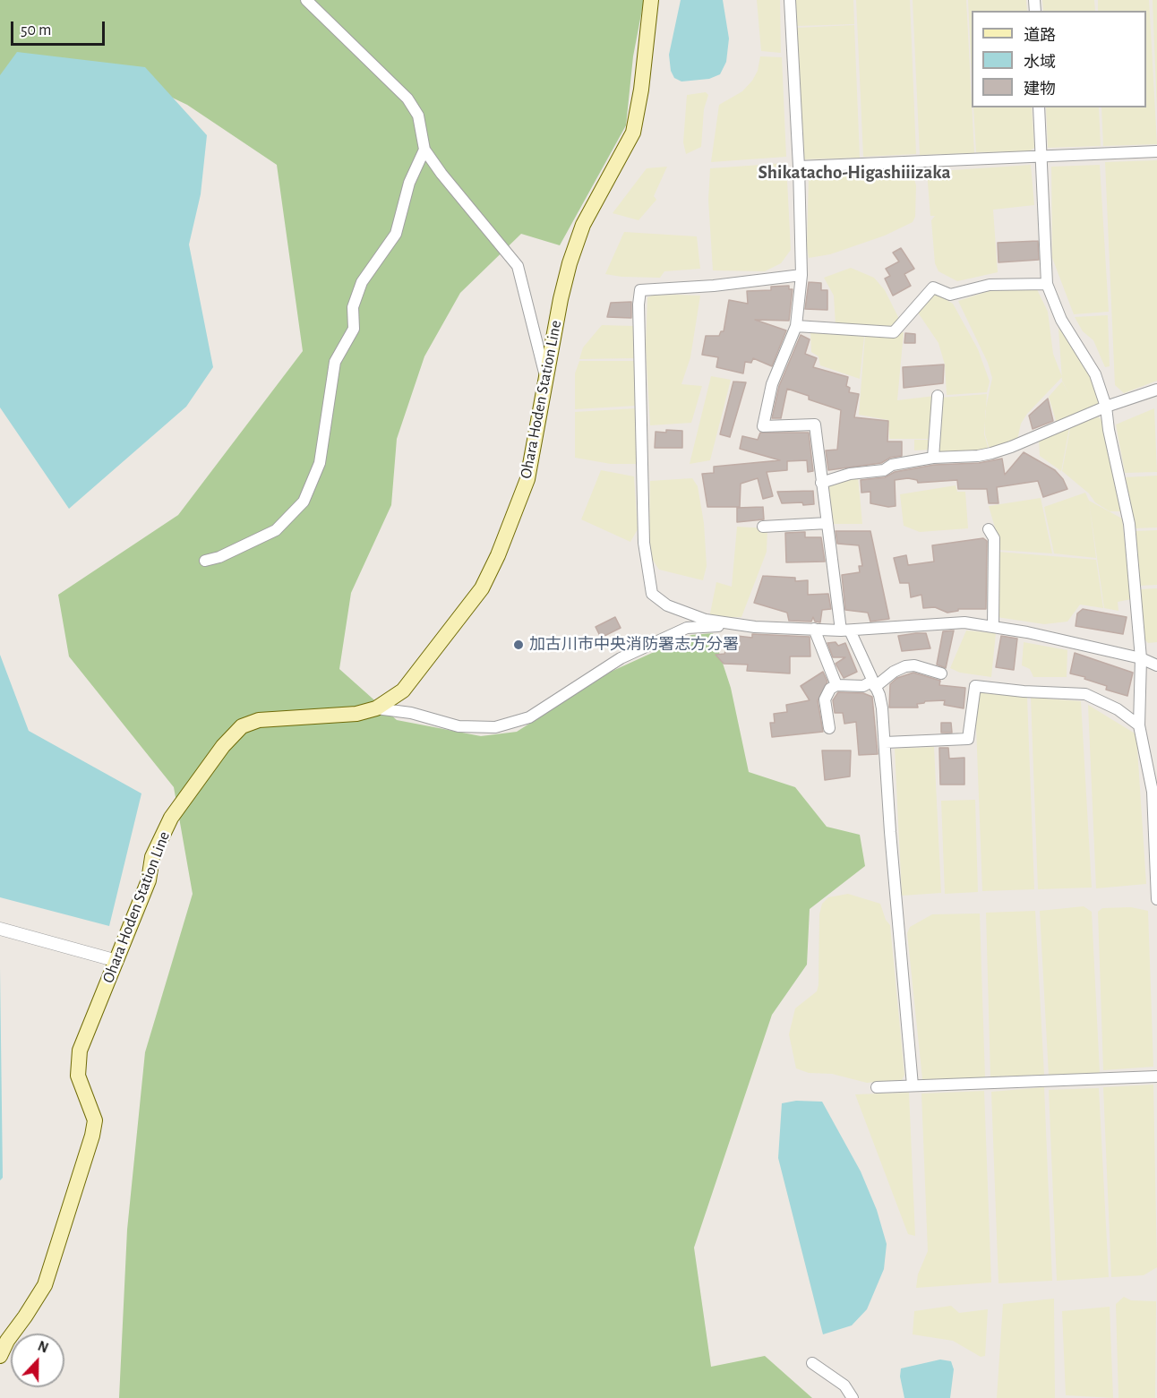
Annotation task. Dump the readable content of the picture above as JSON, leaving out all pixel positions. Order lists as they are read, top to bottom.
{
  "streets": {
    "main road": ["Ohara Hoden Station Line"]
  },
  "districts": ["Shikatacho-Higashiiizaka"],
  "places": ["加古川市中央消防署志方分署"],
  "legend": ["道路", "水域", "建物"],
  "scale_bar": "50 m",
  "north": "top"
}
